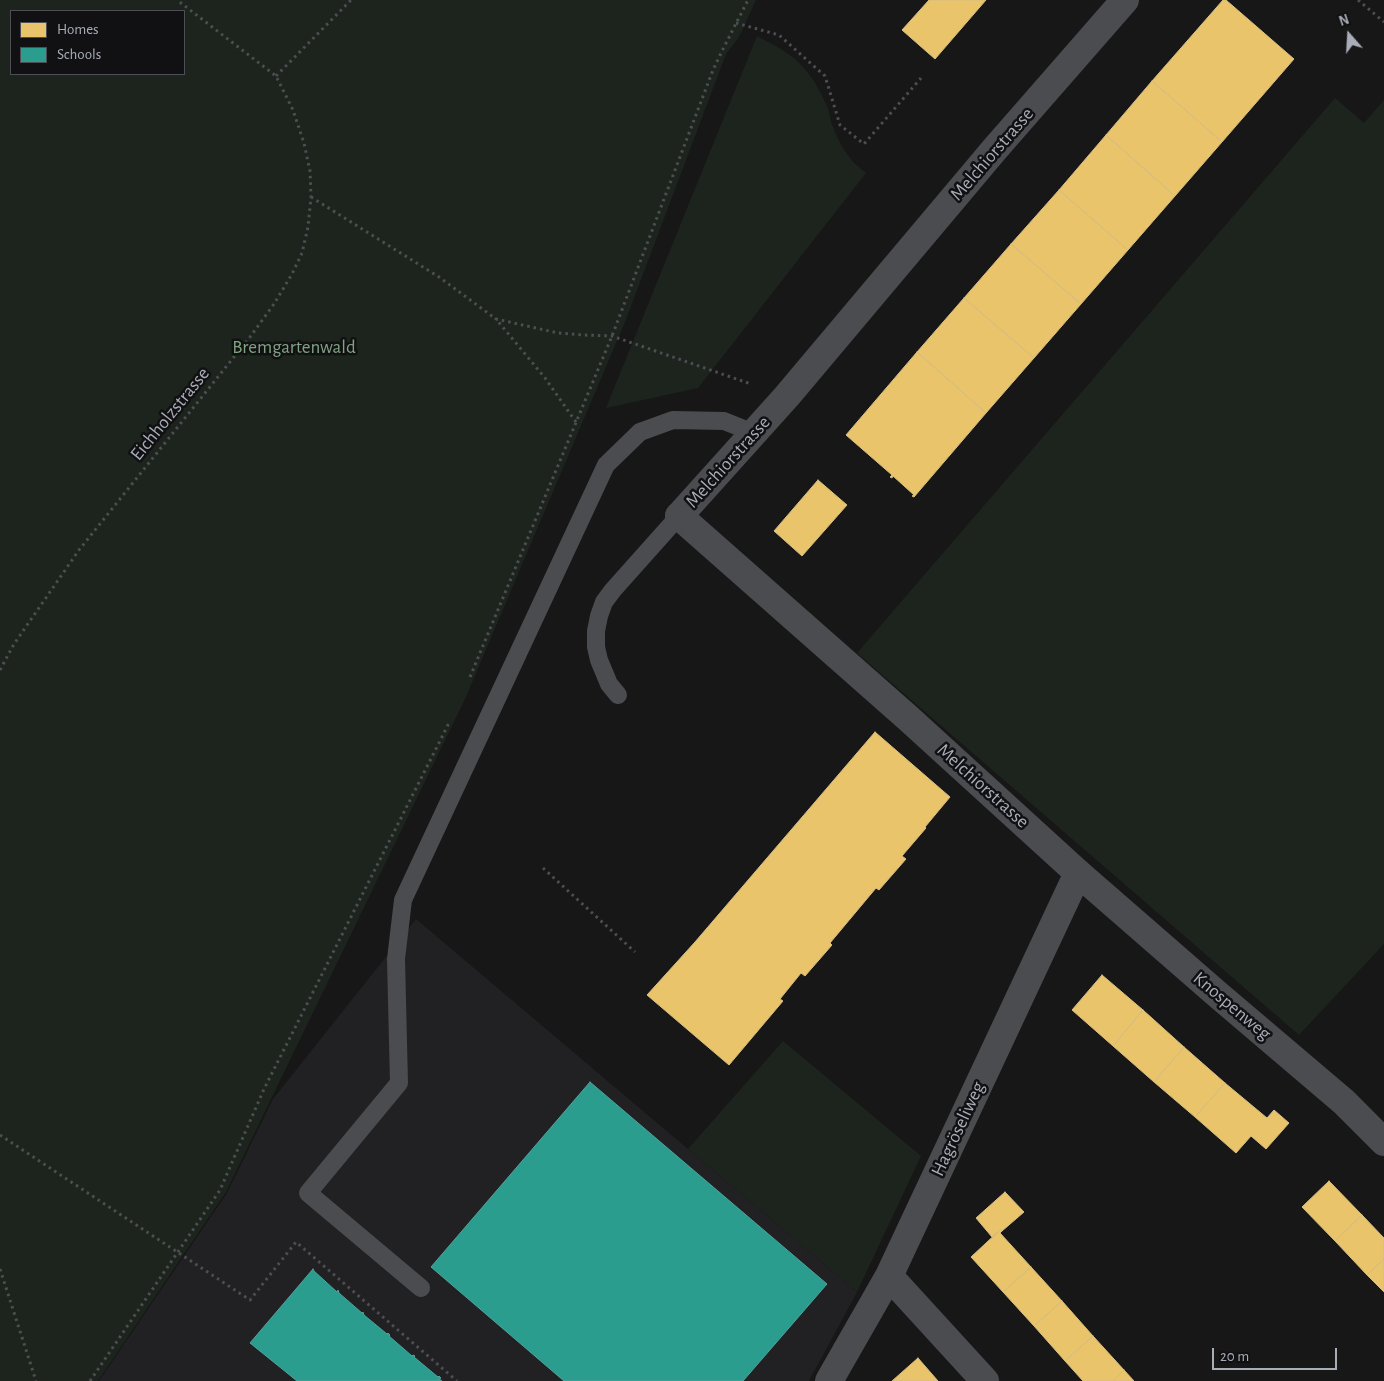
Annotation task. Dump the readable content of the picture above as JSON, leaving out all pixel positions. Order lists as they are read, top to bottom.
{
  "streets": {
    "street": ["Melchiorstrasse", "Knospenweg", "Hagröseliweg"],
    "path": ["Eichholzstrasse"]
  },
  "crossings": [
    ["Melchiorstrasse", "Knospenweg"],
    ["Melchiorstrasse", "Hagröseliweg"],
    ["Knospenweg", "Hagröseliweg"]
  ],
  "parks": ["Bremgartenwald"],
  "legend": ["Homes", "Schools"],
  "scale_bar": "20 m",
  "north": "top"
}
